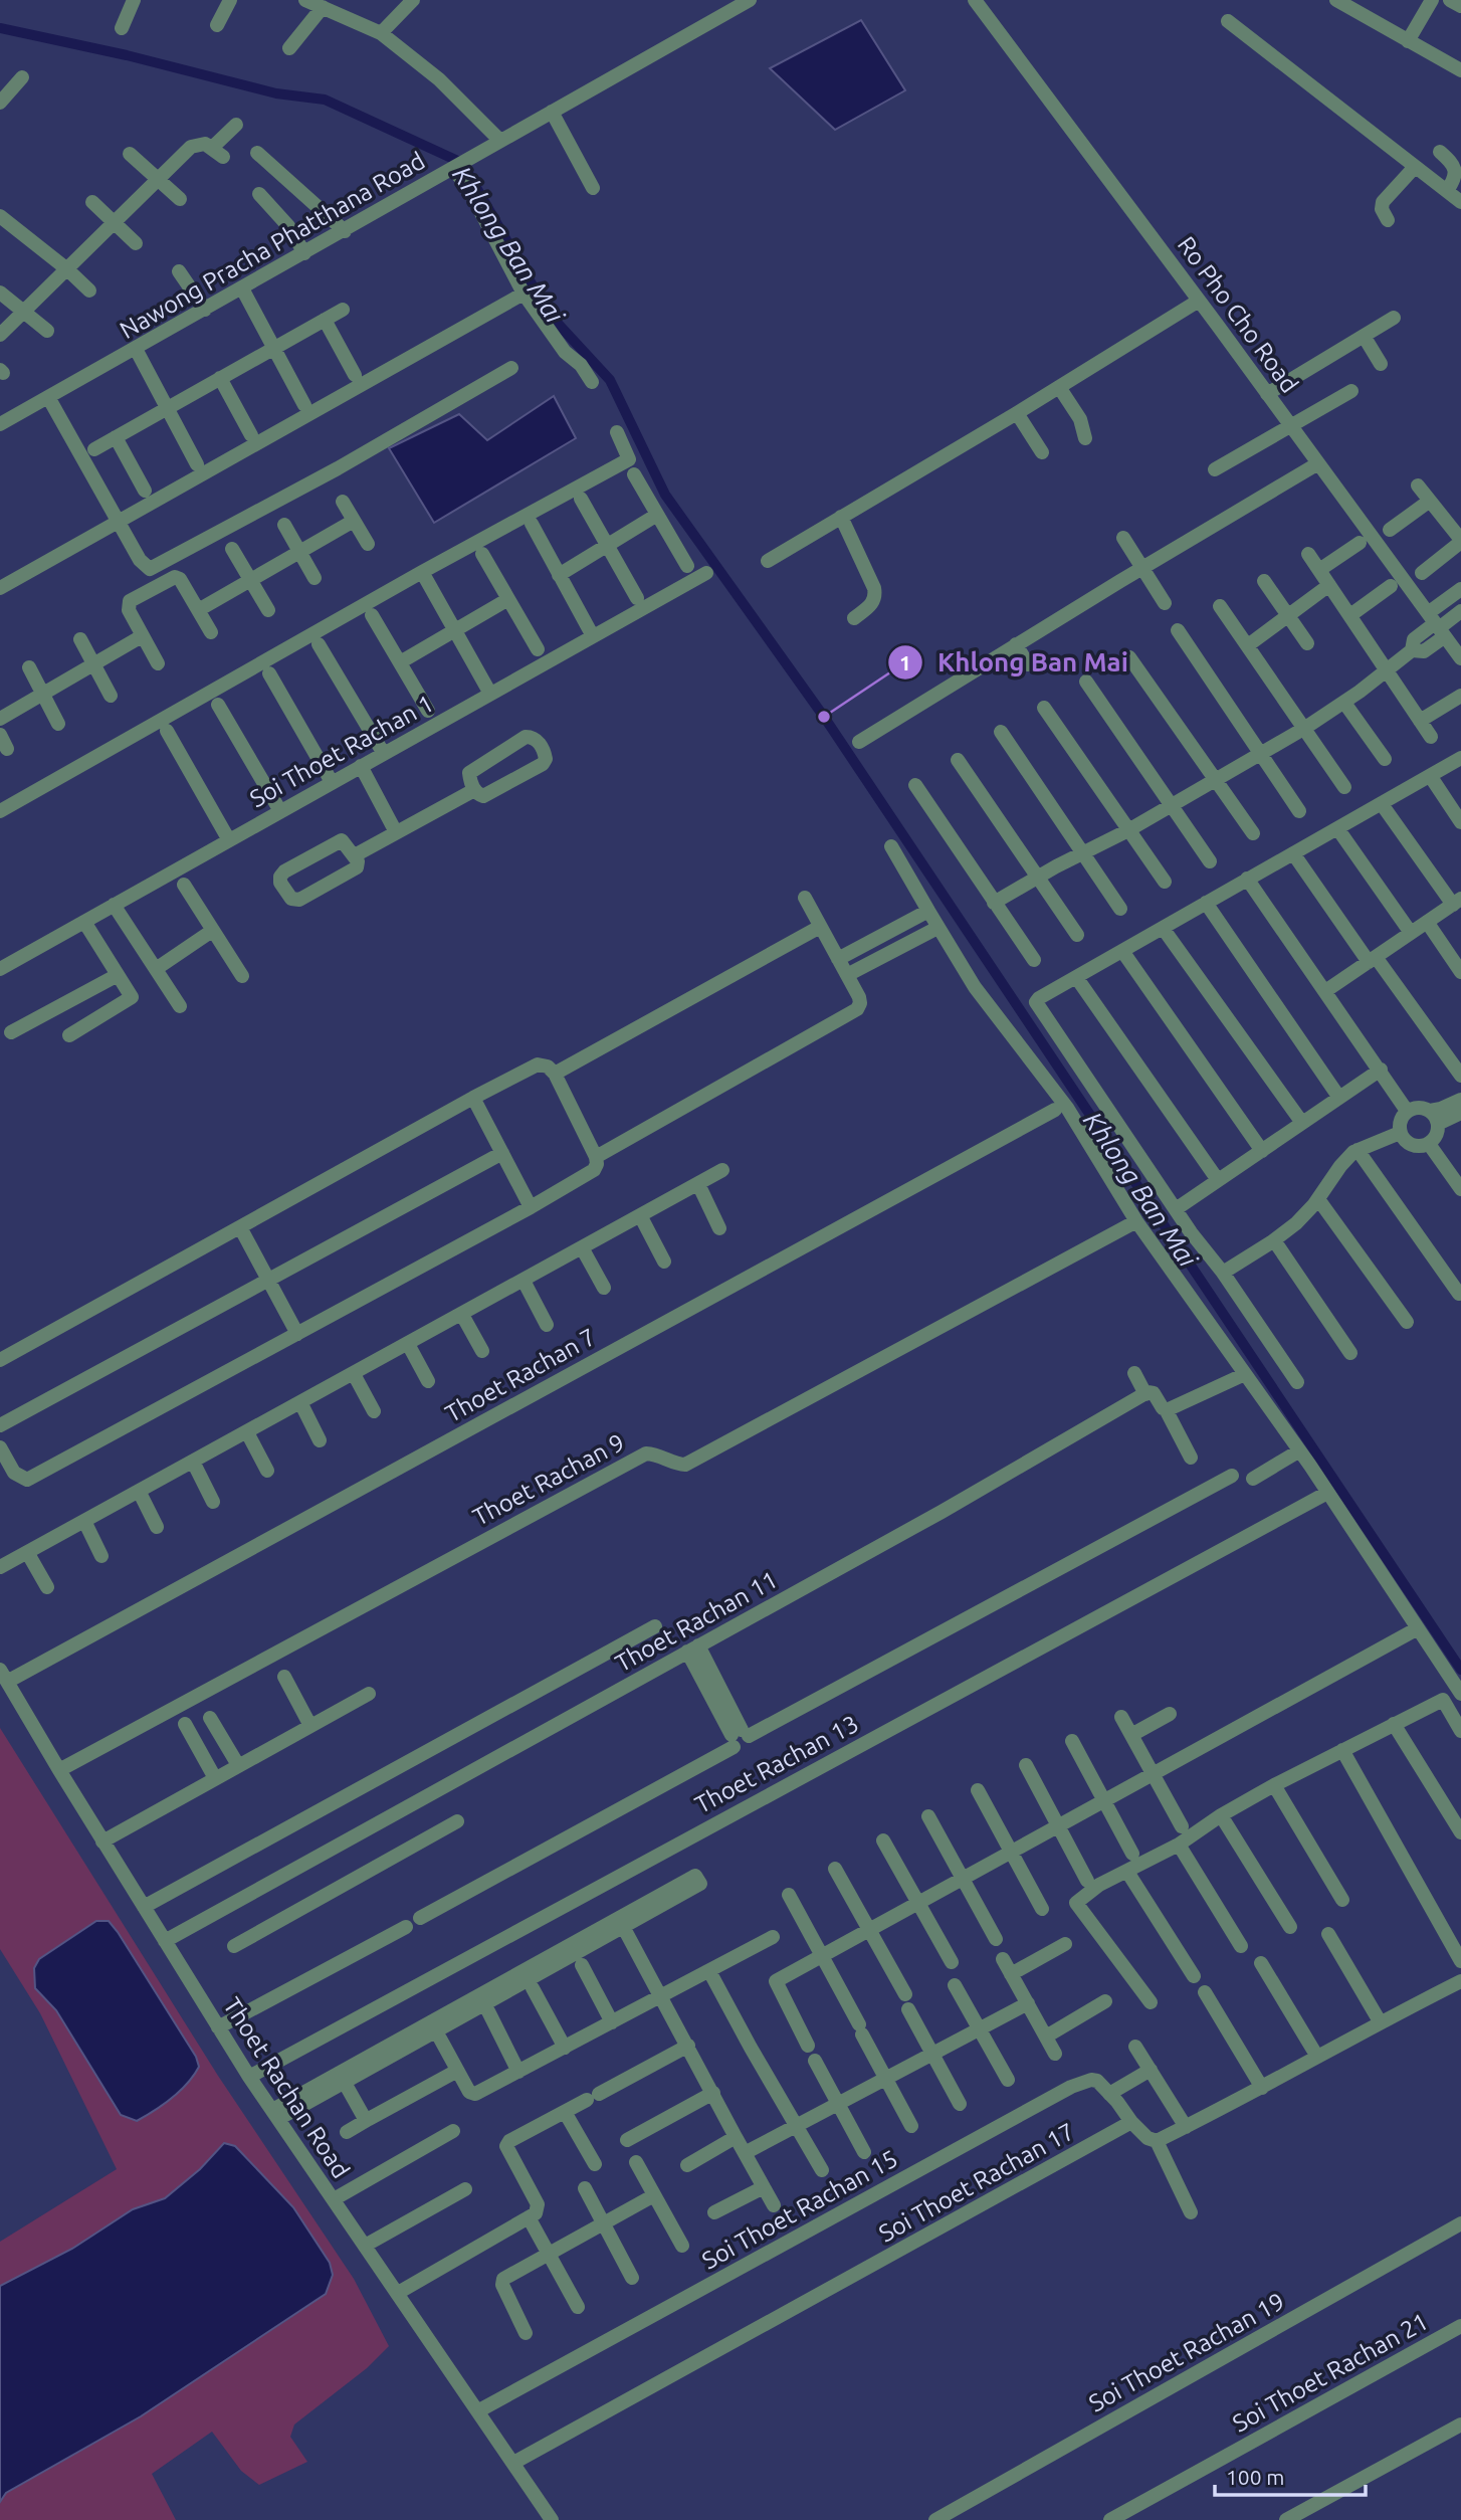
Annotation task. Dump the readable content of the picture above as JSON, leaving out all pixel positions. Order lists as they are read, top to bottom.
{
  "streets": {
    "street": [
      "Nawong Pracha Phatthana Road",
      "Ro Pho Cho Road",
      "Soi Thoet Rachan 1",
      "Thoet Rachan 7",
      "Thoet Rachan 9",
      "Thoet Rachan 11",
      "Thoet Rachan 13",
      "Thoet Rachan Road",
      "Soi Thoet Rachan 17",
      "Soi Thoet Rachan 15",
      "Soi Thoet Rachan 19",
      "Soi Thoet Rachan 21"
    ]
  },
  "crossings": [
    ["Thoet Rachan 7", "Thoet Rachan Road"],
    ["Thoet Rachan 9", "Thoet Rachan Road"],
    ["Thoet Rachan 11", "Thoet Rachan Road"],
    ["Thoet Rachan 13", "Thoet Rachan Road"],
    ["Thoet Rachan Road", "Soi Thoet Rachan 17"],
    ["Thoet Rachan Road", "Soi Thoet Rachan 15"]
  ],
  "water": ["Khlong Ban Mai"],
  "places": ["Khlong Ban Mai"],
  "scale_bar": "100 m"
}
